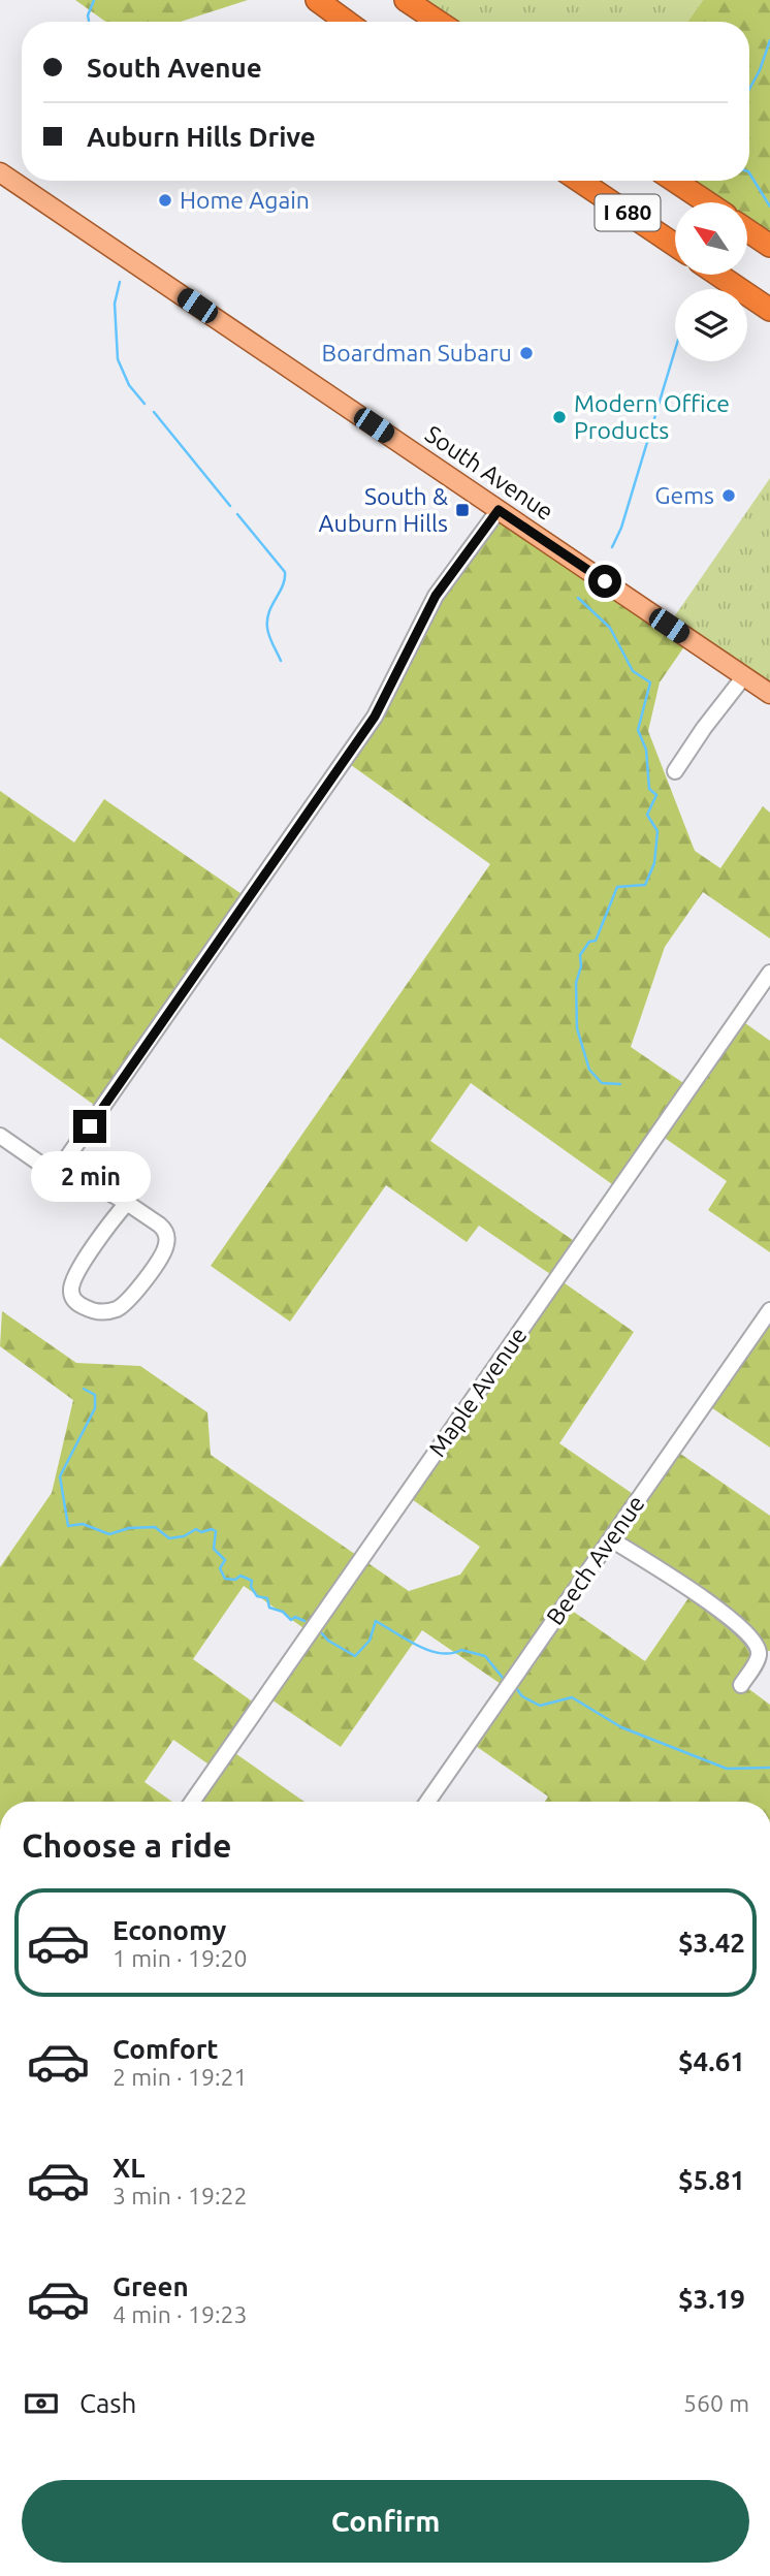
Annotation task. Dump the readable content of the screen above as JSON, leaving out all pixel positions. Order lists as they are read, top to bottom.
{
  "streets": {
    "highway": ["I 680"],
    "main road": ["South Avenue"],
    "street": ["Maple Avenue", "Beech Avenue"]
  },
  "places": {
    "other": [
      "Home Again",
      "Boardman Subaru",
      "Modern Office Products",
      "Gems"
    ],
    "transit": ["South & Auburn Hills"]
  },
  "north": "top left",
  "page": {
    "banner": ["South Avenue", "Auburn Hills Drive"],
    "bubble": "2 min",
    "heading": "Choose a ride",
    "list": [
      {
        "name": "Economy",
        "note": "1 min · 19:20",
        "value": "$3.42"
      },
      {
        "name": "Comfort",
        "note": "2 min · 19:21",
        "value": "$4.61"
      },
      {
        "name": "XL",
        "note": "3 min · 19:22",
        "value": "$5.81"
      },
      {
        "name": "Green",
        "note": "4 min · 19:23",
        "value": "$3.19"
      }
    ],
    "pay": ["Cash", "560 m"],
    "buttons": "Confirm"
  }
}
